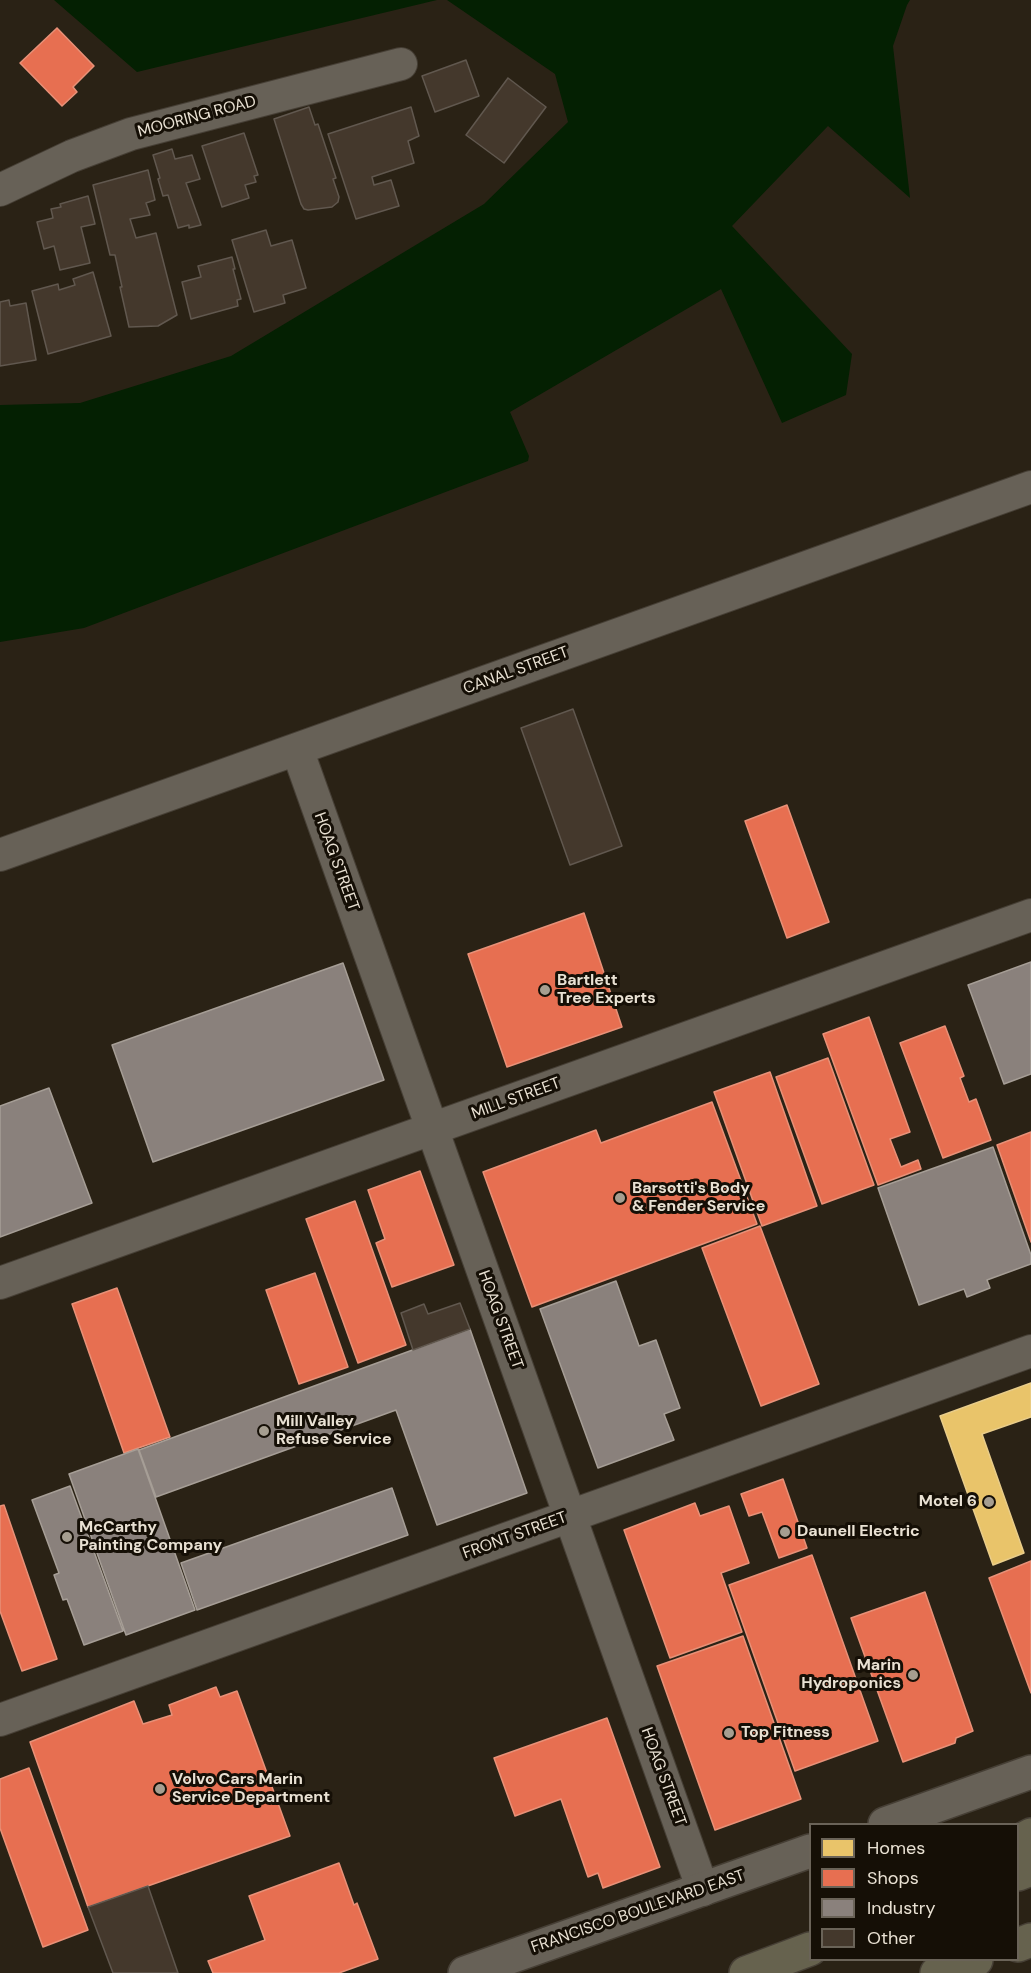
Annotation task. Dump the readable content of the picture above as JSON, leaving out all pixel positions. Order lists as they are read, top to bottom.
{
  "streets": {
    "street": [
      "MOORING ROAD",
      "CANAL STREET",
      "HOAG STREET",
      "MILL STREET",
      "FRONT STREET",
      "FRANCISCO BOULEVARD EAST"
    ]
  },
  "crossings": [
    ["CANAL STREET", "HOAG STREET"],
    ["HOAG STREET", "MILL STREET"],
    ["HOAG STREET", "FRONT STREET"],
    ["HOAG STREET", "FRANCISCO BOULEVARD EAST"]
  ],
  "places": [
    "Bartlett Tree Experts",
    "Barsotti's Body & Fender Service",
    "Mill Valley Refuse Service",
    "Motel 6",
    "Daunell Electric",
    "McCarthy Painting Company",
    "Marin Hydroponics",
    "Top Fitness",
    "Volvo Cars Marin Service Department"
  ],
  "legend": [
    "Homes",
    "Shops",
    "Industry",
    "Other"
  ]
}
